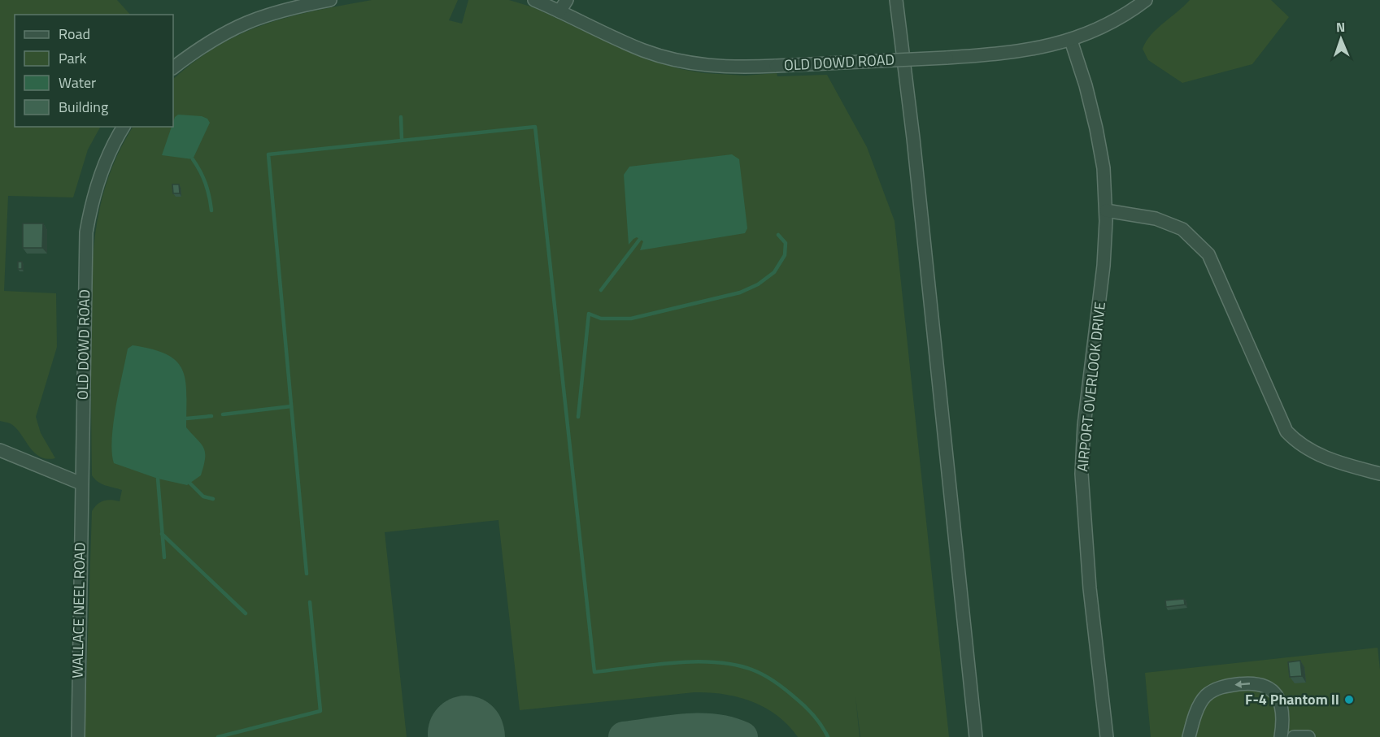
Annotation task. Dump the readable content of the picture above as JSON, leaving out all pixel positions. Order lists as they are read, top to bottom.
{
  "streets": {
    "street": ["OLD DOWD ROAD", "AIRPORT OVERLOOK DRIVE", "WALLACE NEEL ROAD"]
  },
  "crossings": [
    ["OLD DOWD ROAD", "AIRPORT OVERLOOK DRIVE"],
    ["OLD DOWD ROAD", "WALLACE NEEL ROAD"]
  ],
  "places": ["F-4 Phantom II"],
  "legend": [
    "Road",
    "Park",
    "Water",
    "Building"
  ],
  "north": "top"
}
